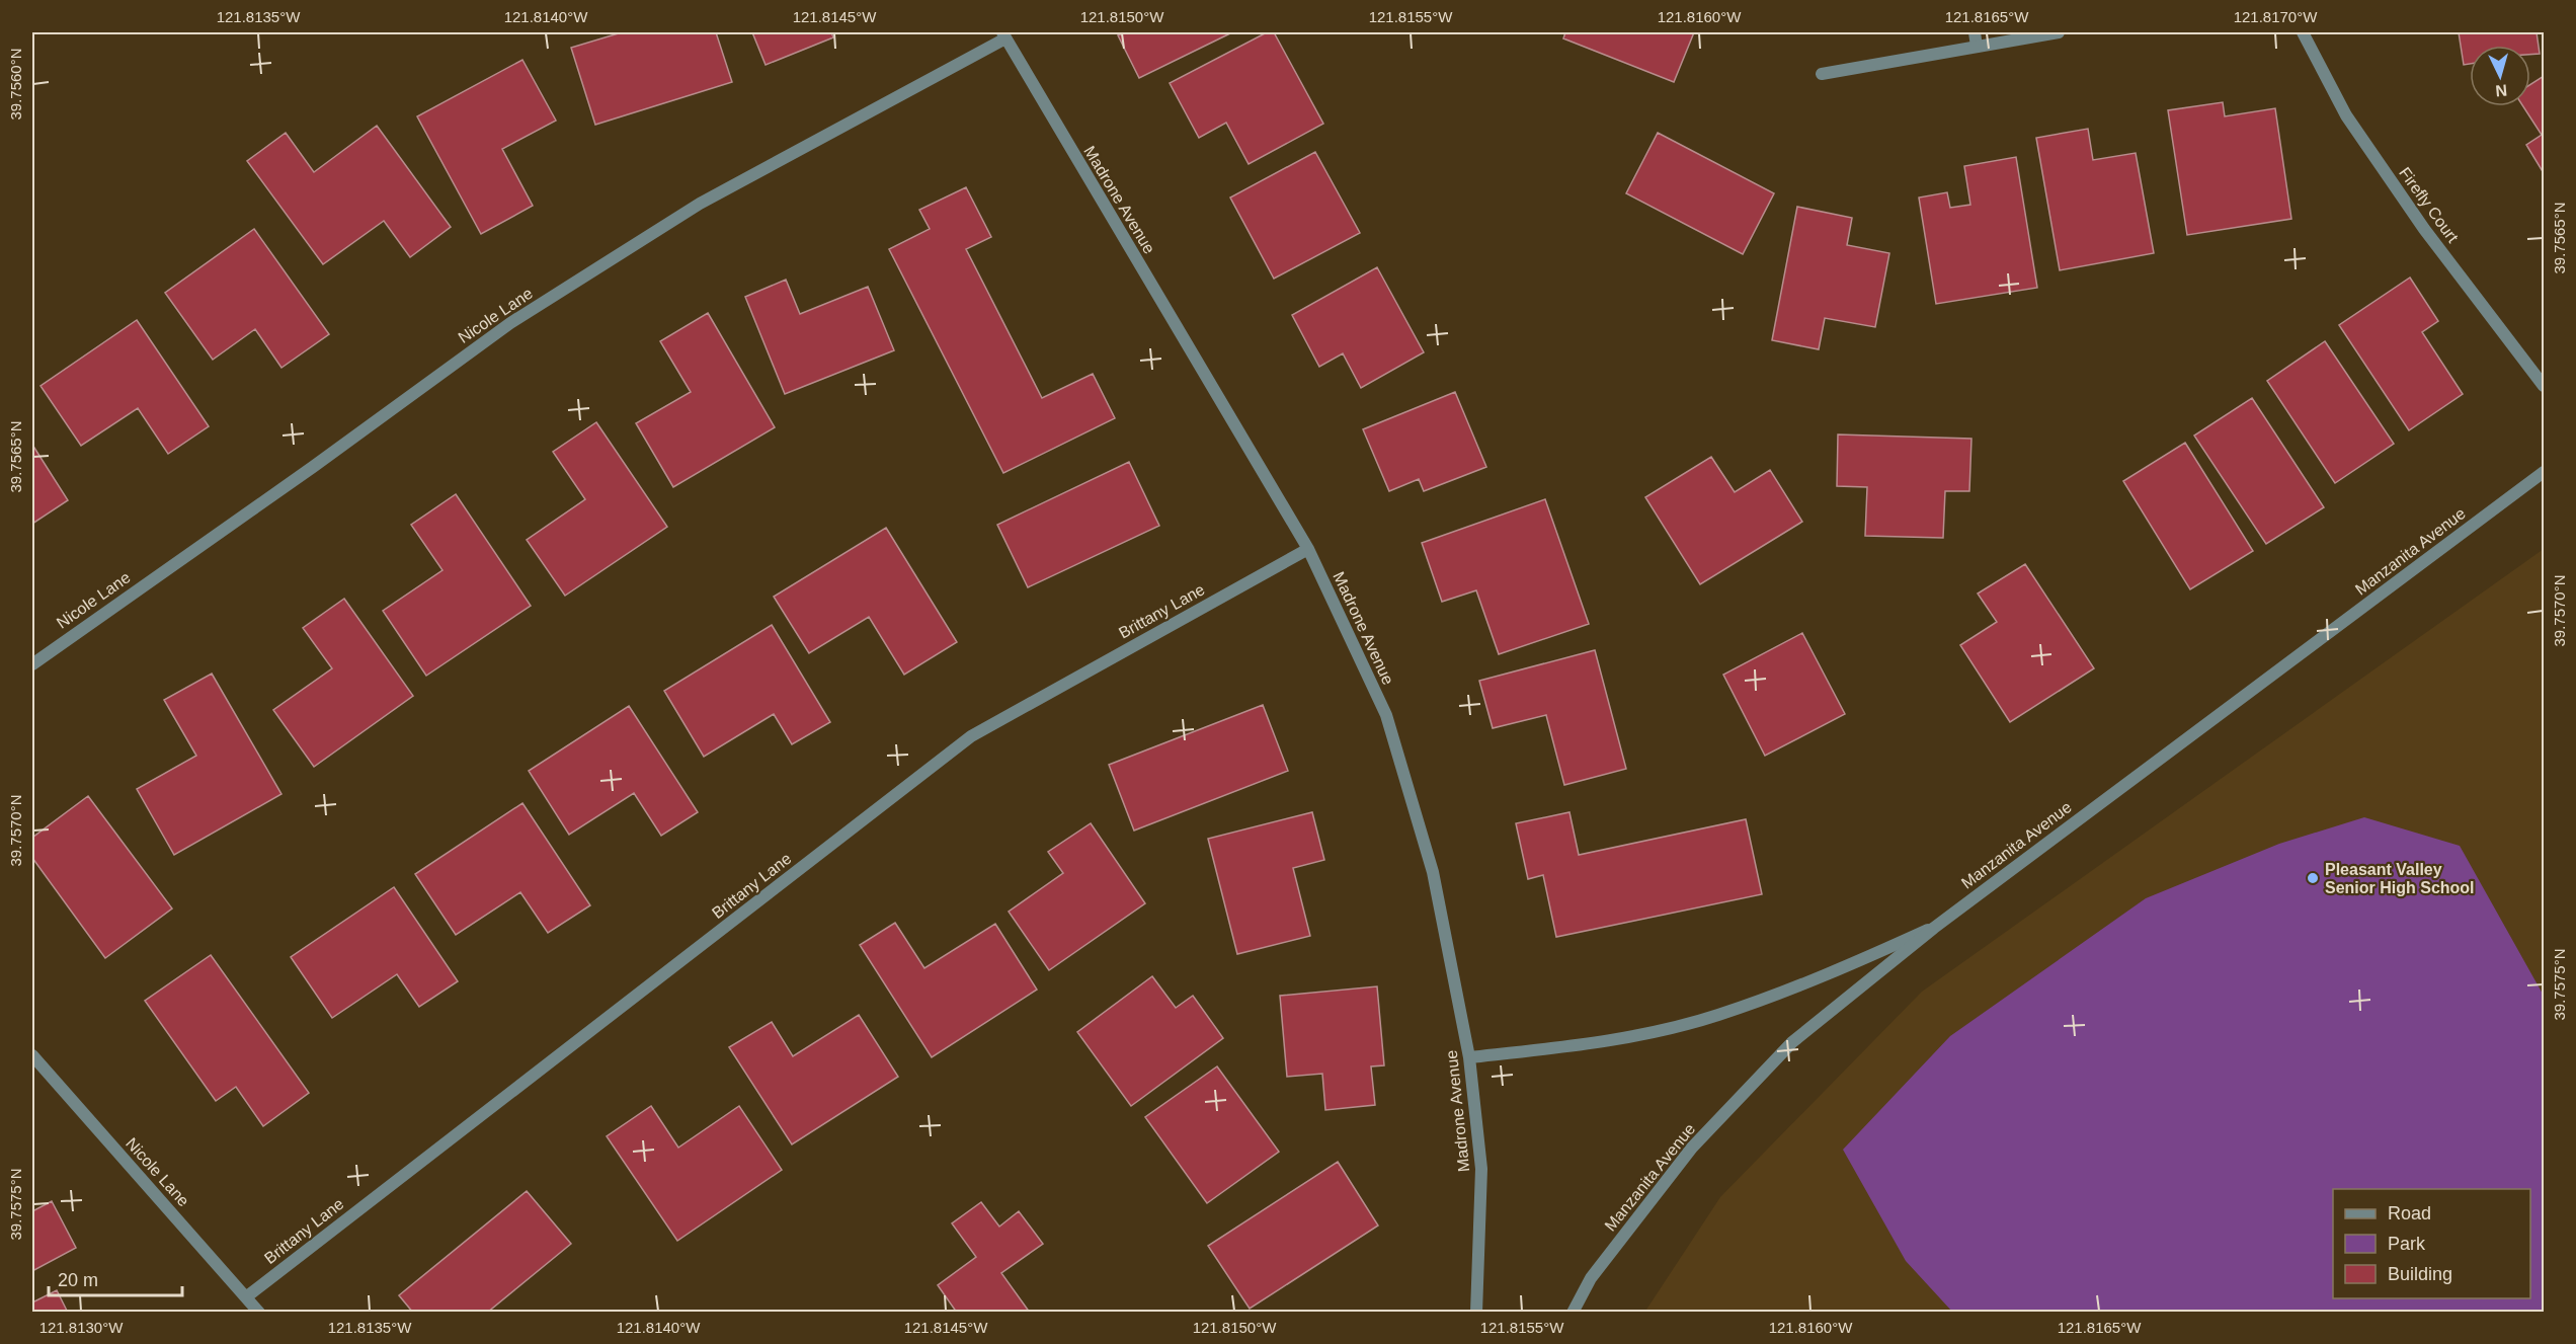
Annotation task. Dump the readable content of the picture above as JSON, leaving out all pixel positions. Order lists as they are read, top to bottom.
{
  "streets": {
    "street": [
      "Madrone Avenue",
      "Firefly Court",
      "Nicole Lane",
      "Manzanita Avenue",
      "Brittany Lane"
    ]
  },
  "crossings": [
    ["Madrone Avenue", "Nicole Lane"],
    ["Madrone Avenue", "Brittany Lane"],
    ["Nicole Lane", "Brittany Lane"]
  ],
  "places": ["Pleasant Valley Senior High School"],
  "legend": ["Road", "Park", "Building"],
  "scale_bar": "20 m",
  "north": "bottom",
  "coordinates": [
    "121.8135°W",
    "121.8140°W",
    "121.8145°W",
    "121.8150°W",
    "121.8155°W",
    "121.8160°W",
    "121.8165°W",
    "121.8170°W",
    "39.7560°N",
    "39.7565°N",
    "39.7570°N",
    "39.7575°N",
    "121.8130°W"
  ]
}
